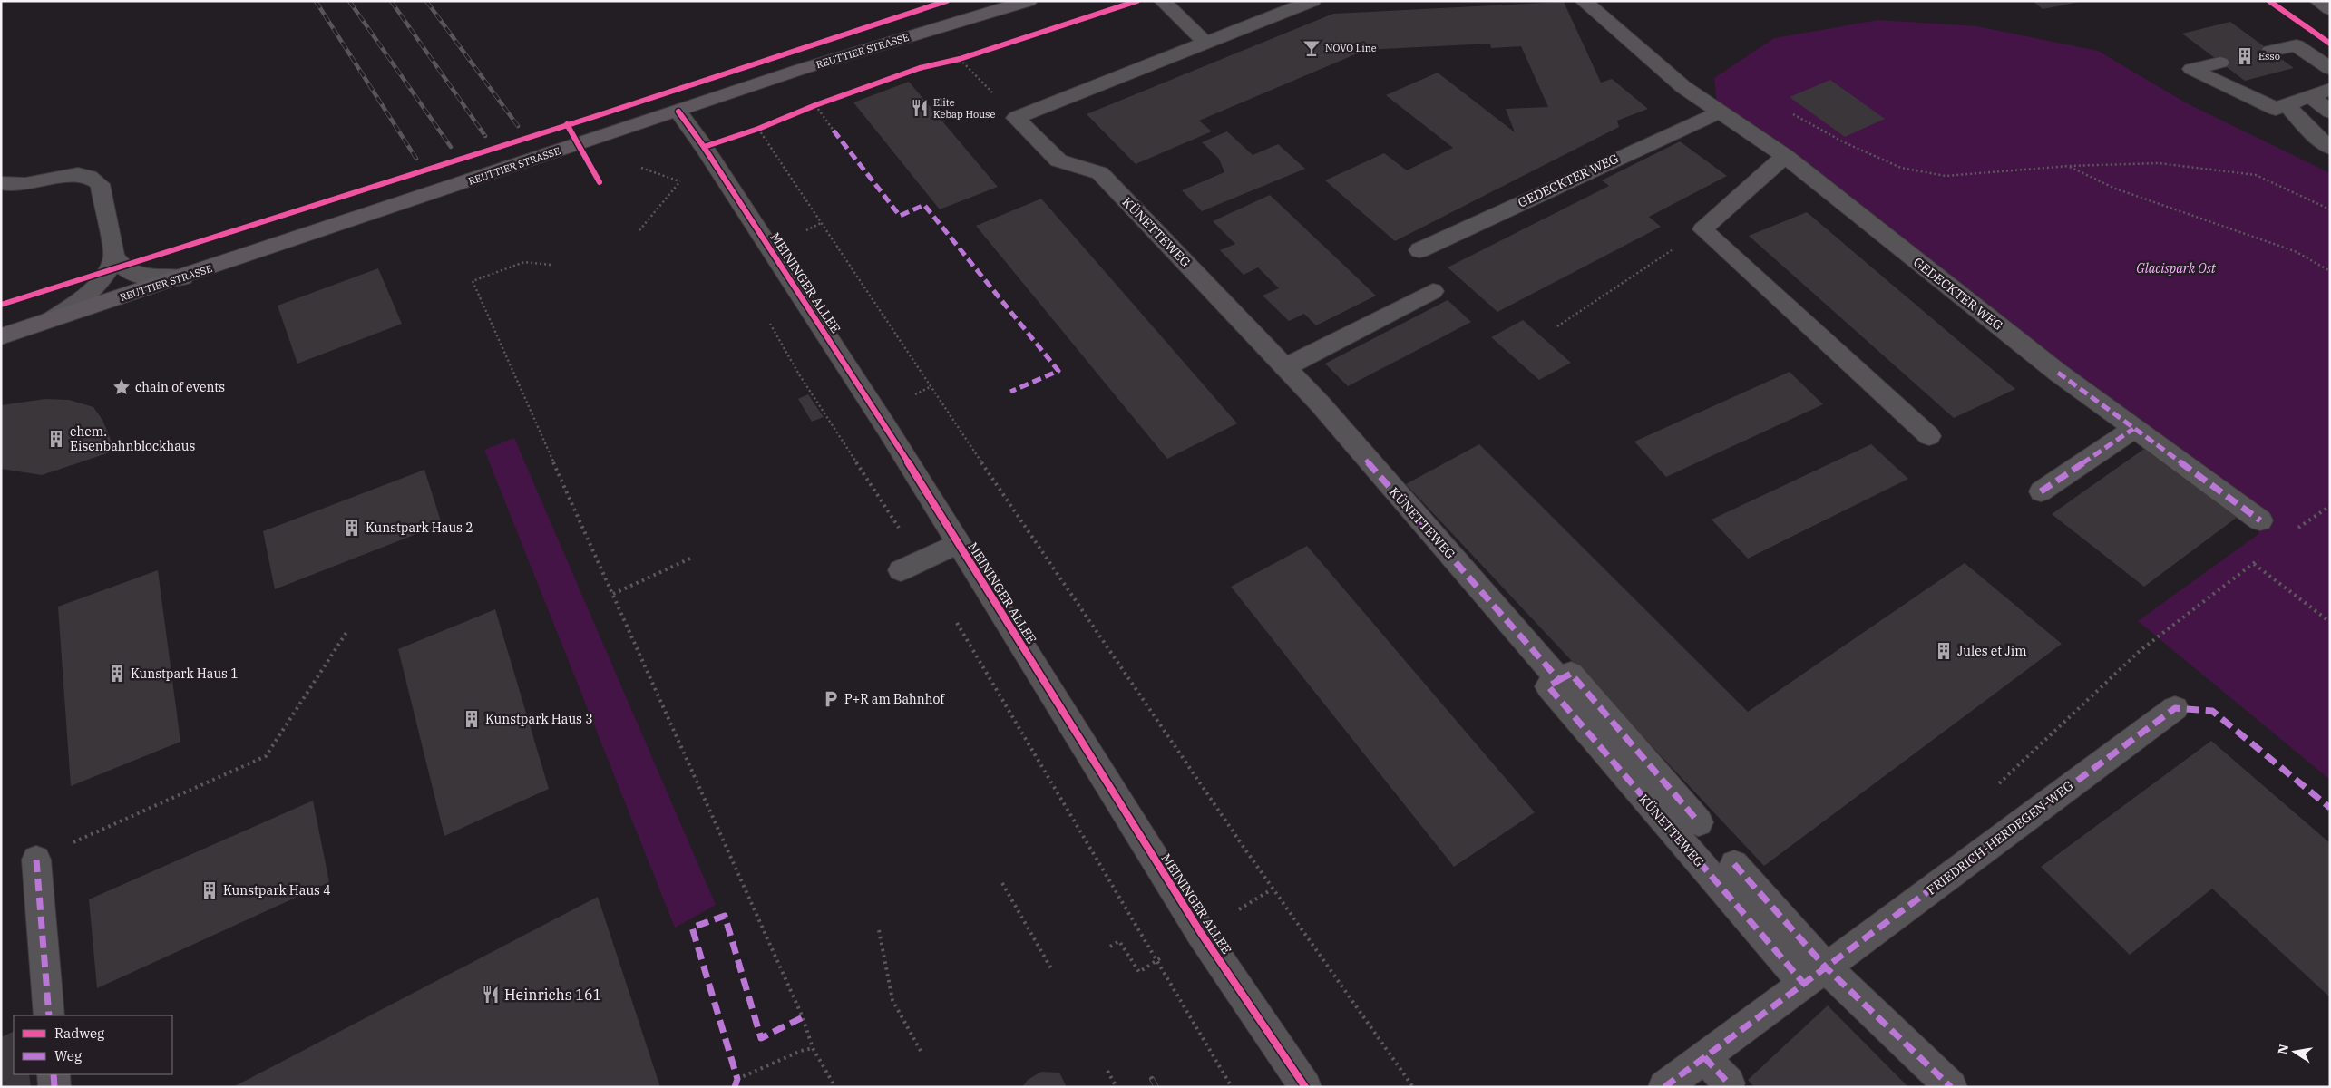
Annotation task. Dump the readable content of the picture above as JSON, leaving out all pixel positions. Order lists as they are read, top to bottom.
{
  "streets": {
    "main road": ["REUTTIER STRASSE"],
    "street": [
      "GEDECKTER WEG",
      "KÜNETTEWEG",
      "MEININGER ALLEE",
      "FRIEDRICH-HERDEGEN-WEG"
    ]
  },
  "crossings": [
    ["REUTTIER STRASSE", "MEININGER ALLEE"],
    ["KÜNETTEWEG", "FRIEDRICH-HERDEGEN-WEG"]
  ],
  "parks": ["Glacispark Ost"],
  "places": {
    "bar": ["NOVO Line"],
    "building": [
      "Esso",
      "ehem. Eisenbahnblockhaus",
      "Kunstpark Haus 2",
      "Jules et Jim",
      "Kunstpark Haus 1",
      "Kunstpark Haus 3",
      "Kunstpark Haus 4"
    ],
    "restaurant": ["Elite Kebap House", "Heinrichs 161"],
    "place": ["chain of events"],
    "parking": ["P+R am Bahnhof"]
  },
  "legend": ["Radweg", "Weg"],
  "north": "left"
}
